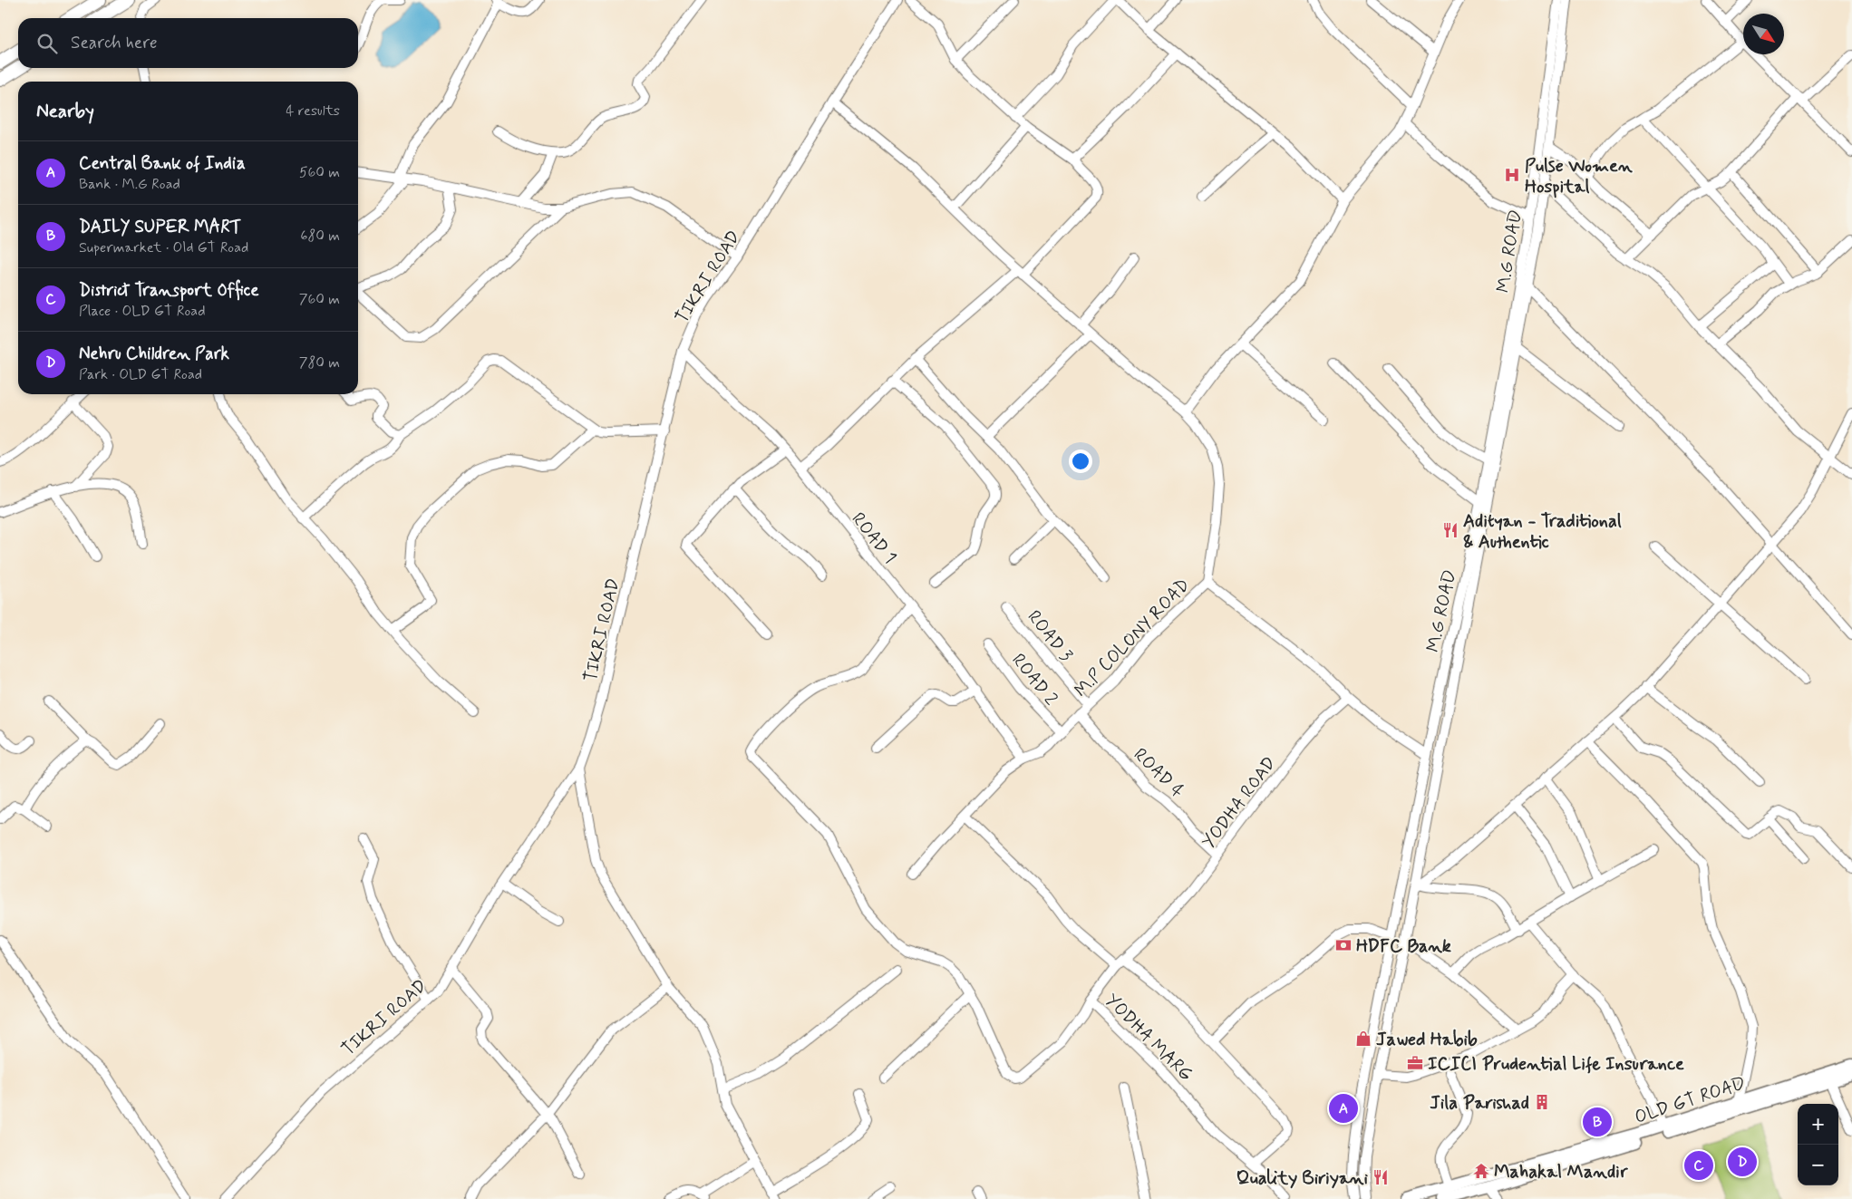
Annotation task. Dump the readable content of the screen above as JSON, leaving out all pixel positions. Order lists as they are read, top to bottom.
{
  "streets": {
    "main road": ["OLD GT ROAD"],
    "street": [
      "M.G ROAD",
      "TIKRI ROAD",
      "ROAD 1",
      "ROAD 3",
      "M.P COLONY ROAD",
      "ROAD 2",
      "ROAD 4",
      "YODHA ROAD",
      "YODHA MARG"
    ]
  },
  "crossings": [
    ["TIKRI ROAD", "ROAD 1"],
    ["ROAD 1", "M.P COLONY ROAD"],
    ["ROAD 1", "YODHA MARG"],
    ["ROAD 3", "M.P COLONY ROAD"],
    ["M.P COLONY ROAD", "ROAD 2"],
    ["M.P COLONY ROAD", "ROAD 4"],
    ["M.P COLONY ROAD", "YODHA ROAD"],
    ["ROAD 4", "YODHA ROAD"],
    ["YODHA ROAD", "YODHA MARG"]
  ],
  "places": {
    "hospital": ["Pulse Women Hospital"],
    "restaurant": ["Adityan - Traditional & Authentic", "Quality Biriyani"],
    "bank": ["HDFC Bank"],
    "shop": ["Jawed Habib"],
    "office": ["ICICI Prudential Life Insurance"],
    "building": ["Jila Parishad"],
    "temple": ["Mahakal Mandir"]
  },
  "north": "bottom right",
  "page": {
    "search": "Search here",
    "heading": ["Nearby", "4 results"],
    "list": [
      {
        "mark": "A",
        "name": "Central Bank of India",
        "note": "Bank · M.G Road",
        "value": "560 m"
      },
      {
        "mark": "B",
        "name": "DAILY SUPER MART",
        "note": "Supermarket · Old GT Road",
        "value": "680 m"
      },
      {
        "mark": "C",
        "name": "District Transport Office",
        "note": "Place · OLD GT Road",
        "value": "760 m"
      },
      {
        "mark": "D",
        "name": "Nehru Children Park",
        "note": "Park · OLD GT Road",
        "value": "780 m"
      }
    ],
    "pins": [
      "A",
      "B",
      "D",
      "C"
    ],
    "map_buttons": ["+", "−"]
  }
}
